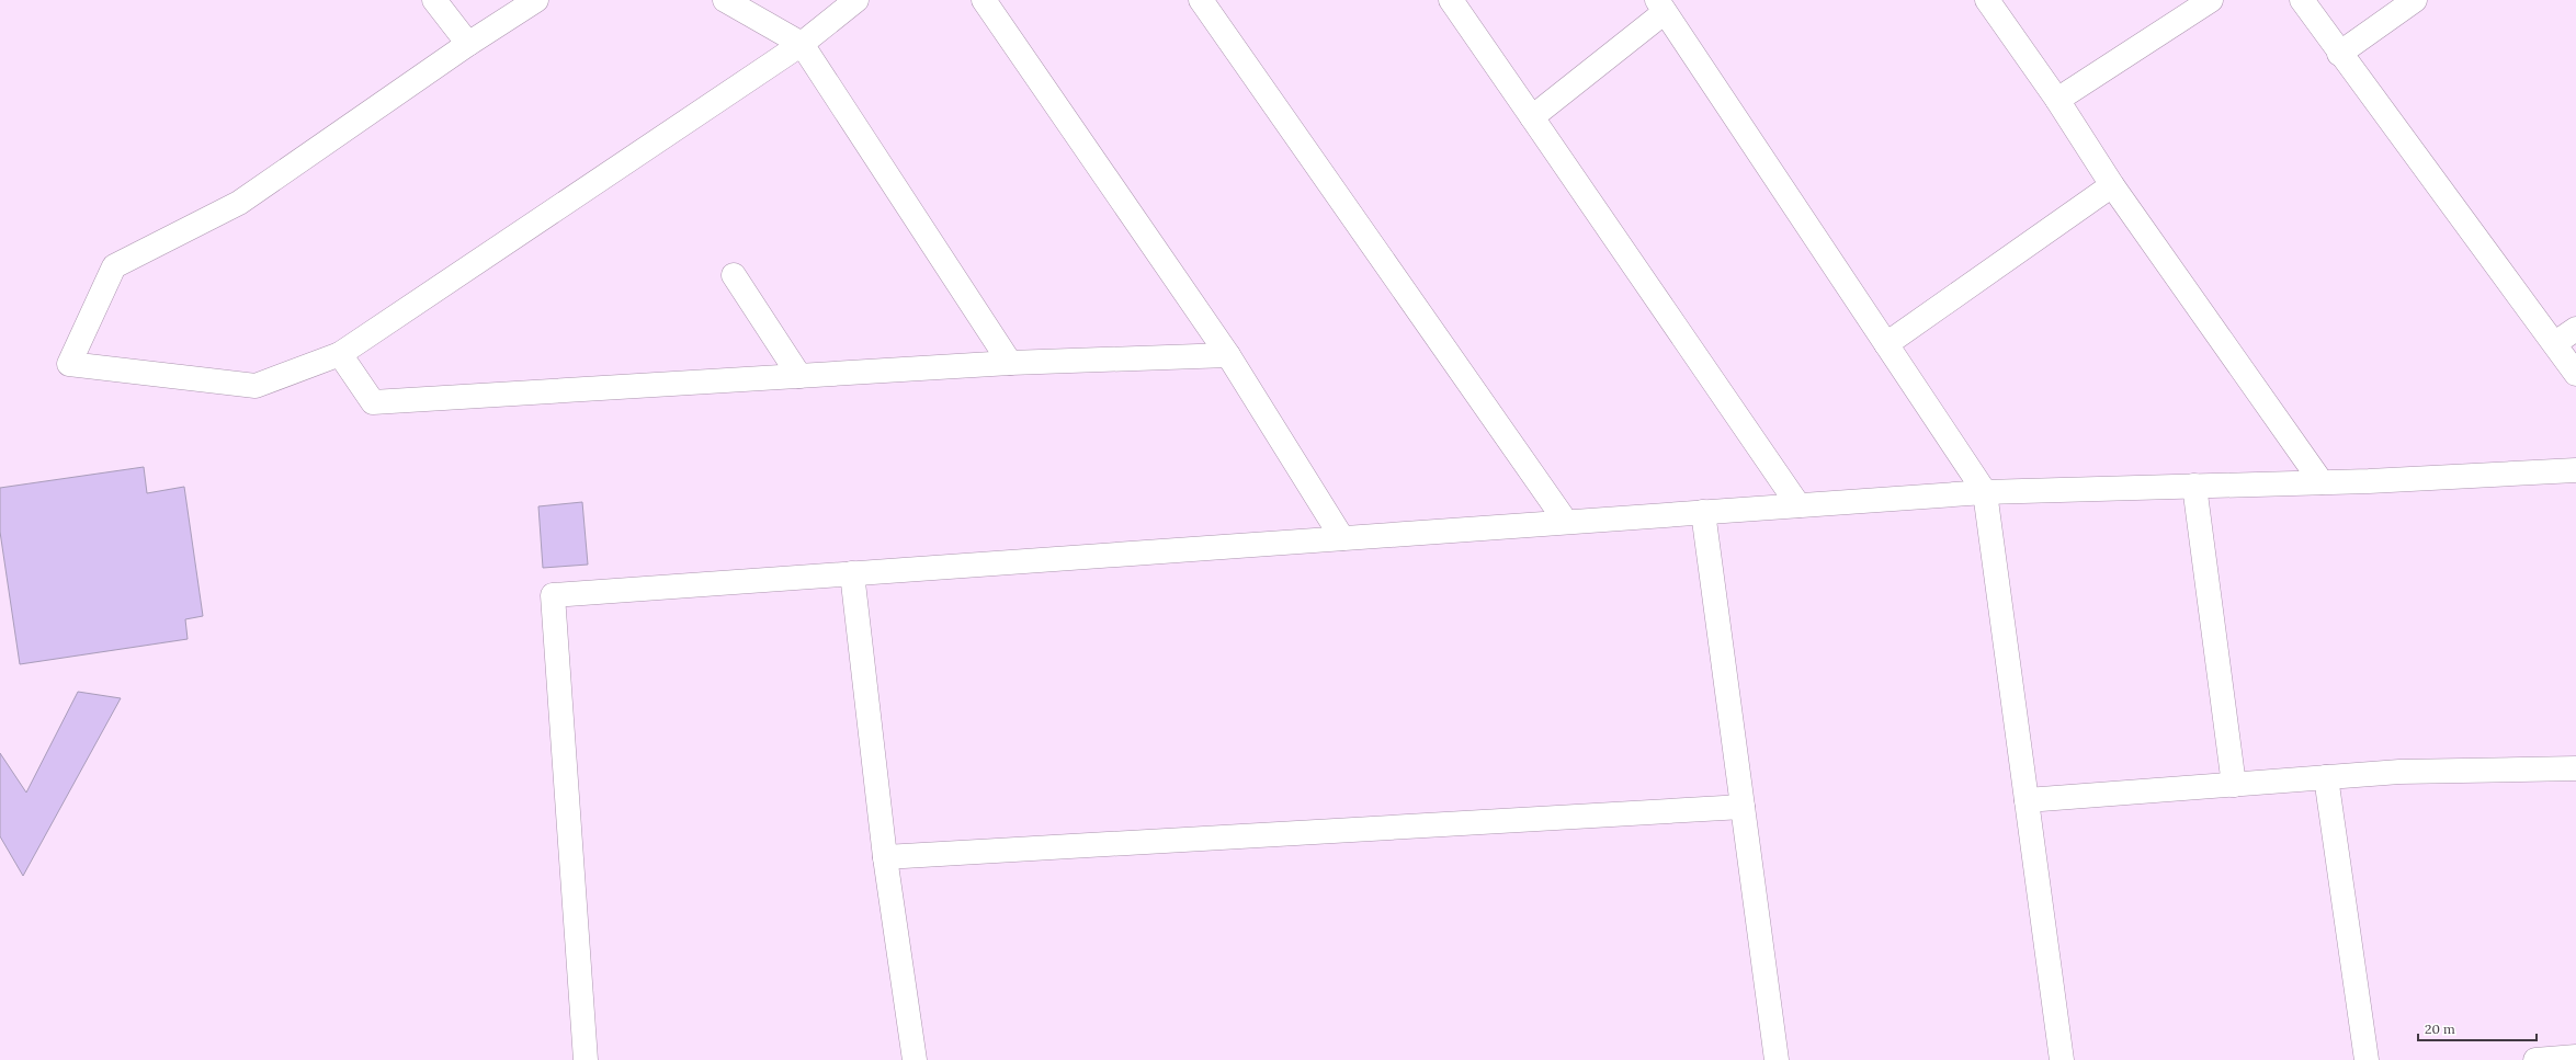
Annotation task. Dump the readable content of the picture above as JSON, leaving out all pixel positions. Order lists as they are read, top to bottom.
{
  "scale_bar": "20 m"
}
